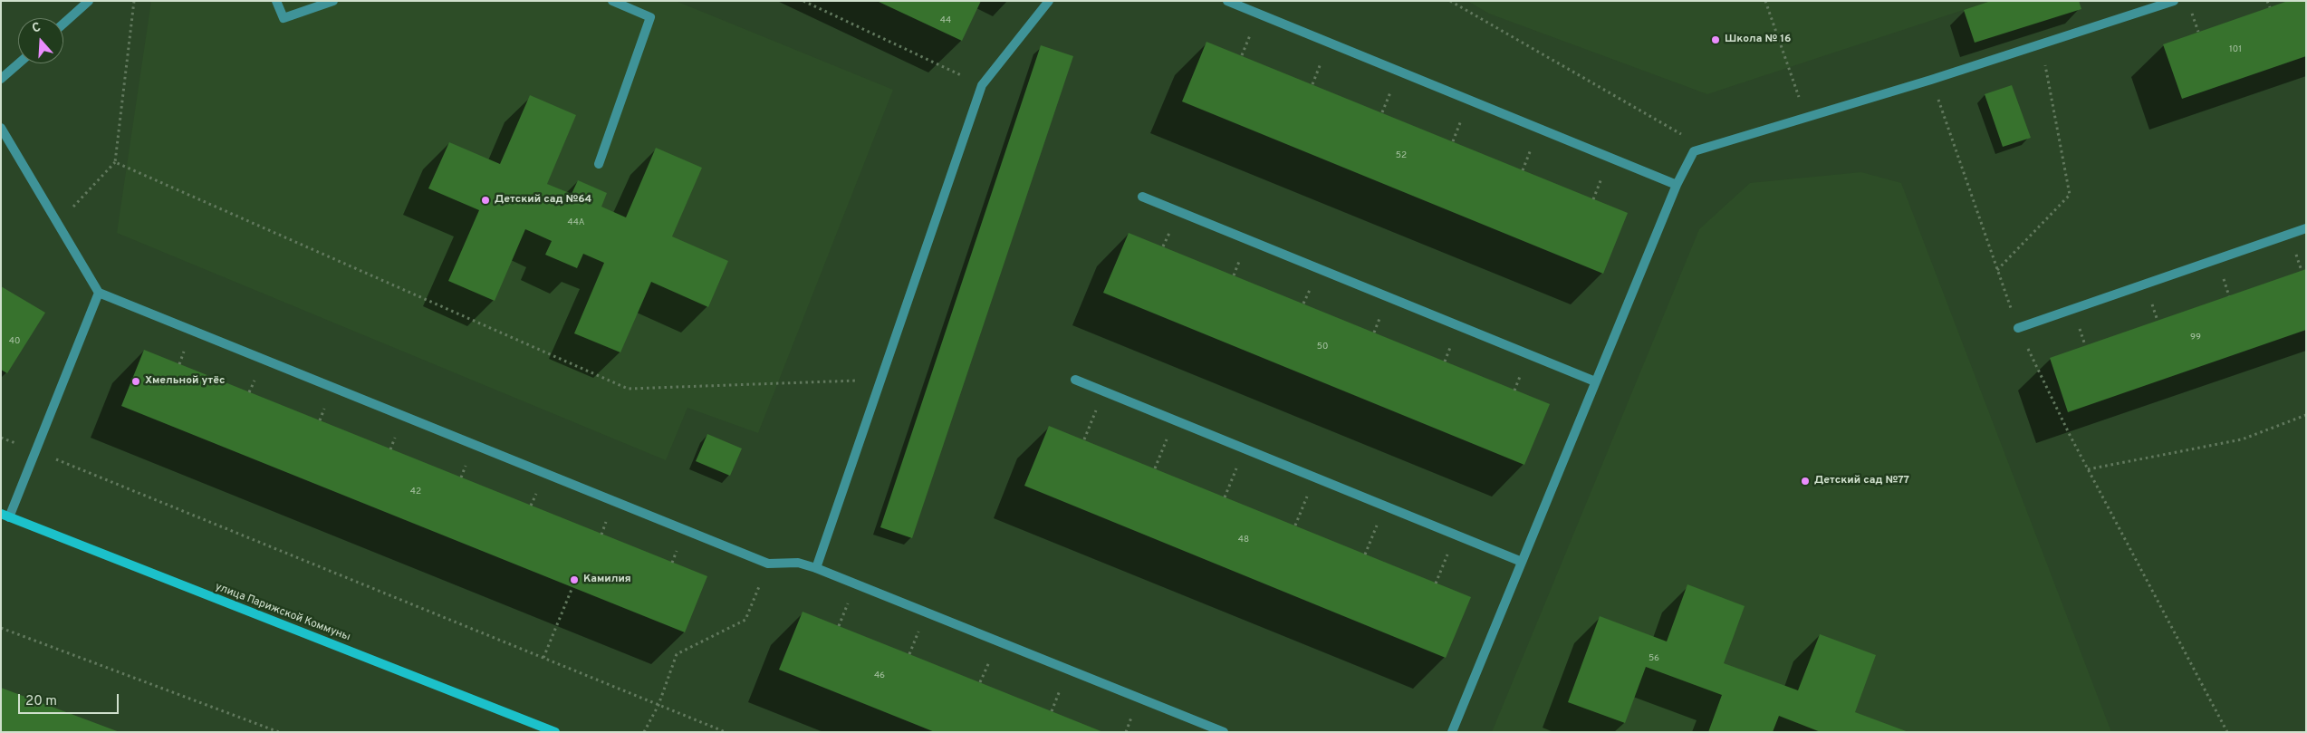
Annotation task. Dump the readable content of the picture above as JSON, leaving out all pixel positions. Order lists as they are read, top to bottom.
{
  "streets": {
    "main road": ["улица Парижской Коммуны"]
  },
  "places": [
    "Школа № 16",
    "Детский сад №64",
    "Хмельной утёс",
    "Детский сад №77",
    "Камилия"
  ],
  "house_numbers": [
    "44",
    "101",
    "52",
    "44А",
    "99",
    "40",
    "50",
    "42",
    "48",
    "56",
    "46"
  ],
  "scale_bar": "20 m",
  "north": "top"
}
